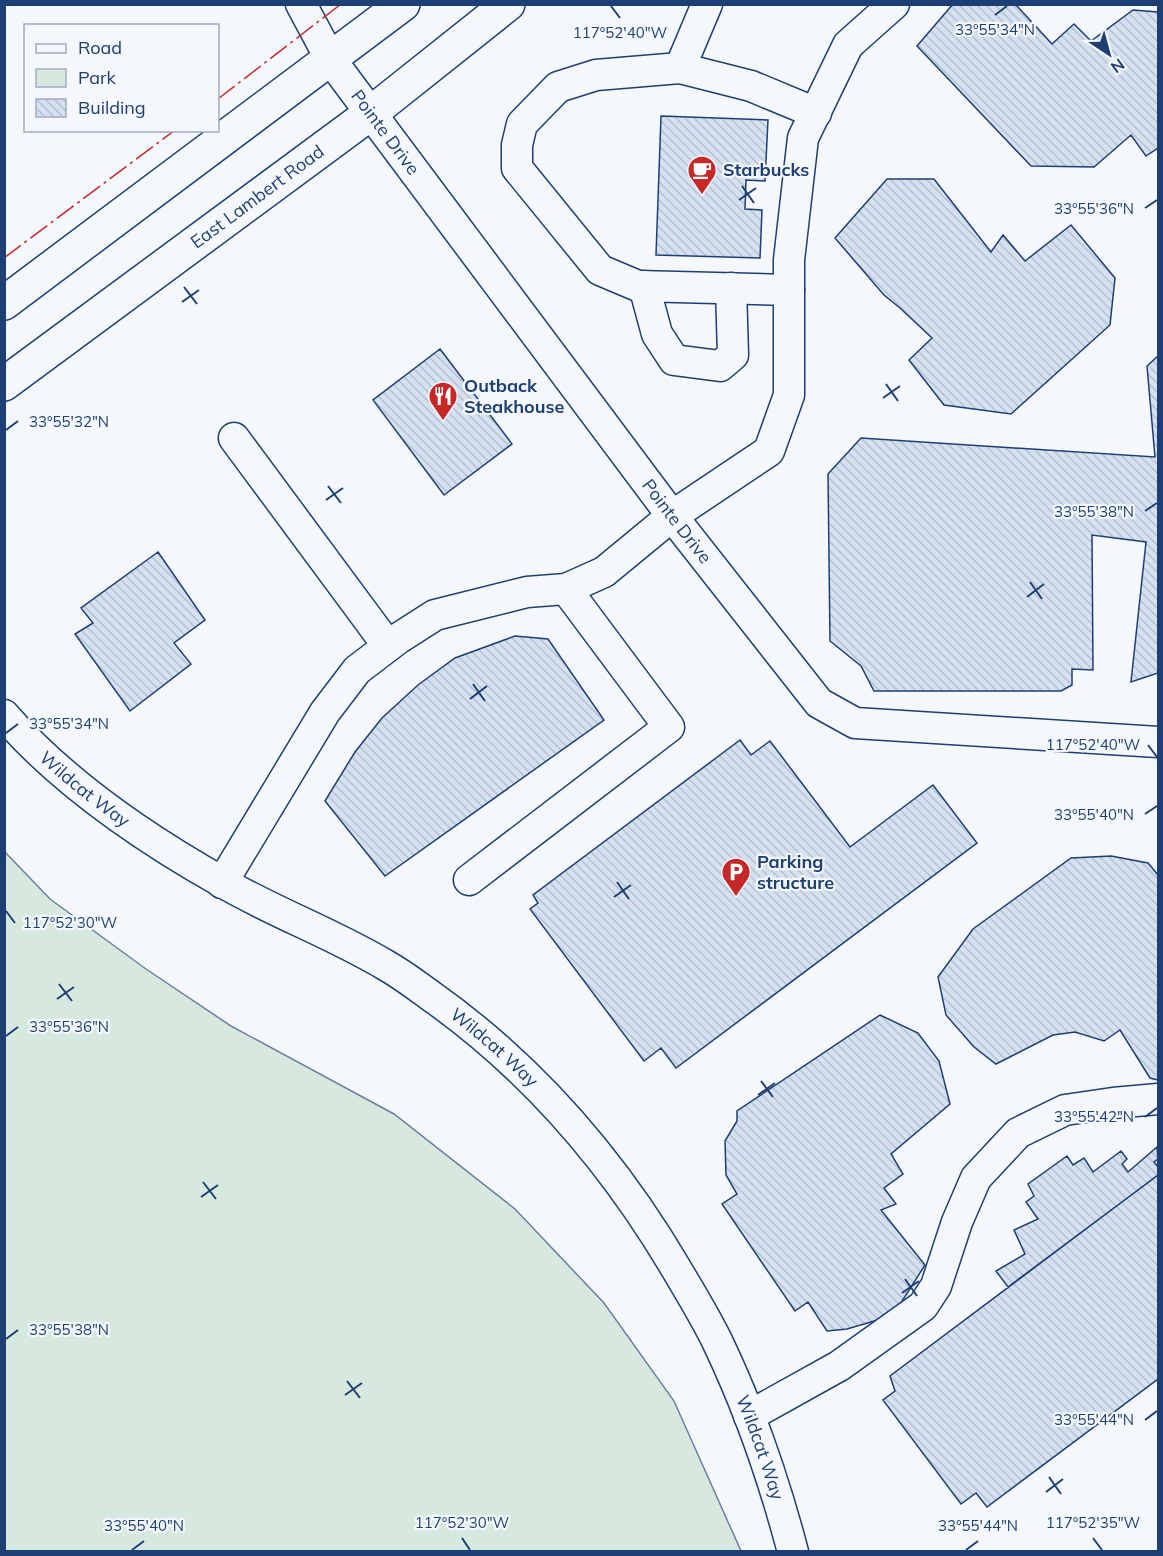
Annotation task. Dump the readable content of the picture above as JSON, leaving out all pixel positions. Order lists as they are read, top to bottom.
{
  "streets": {
    "main road": ["East Lambert Road"],
    "street": ["Pointe Drive", "Wildcat Way"]
  },
  "crossings": [
    ["Pointe Drive", "East Lambert Road"]
  ],
  "places": {
    "cafe": ["Starbucks"],
    "restaurant": ["Outback Steakhouse"],
    "parking": ["Parking structure"]
  },
  "legend": ["Road", "Park", "Building"],
  "north": "bottom right",
  "coordinates": [
    "33°55'34\"N",
    "117°52'40\"W",
    "33°55'36\"N",
    "33°55'32\"N",
    "33°55'38\"N",
    "33°55'40\"N",
    "117°52'30\"W",
    "33°55'42\"N",
    "33°55'44\"N",
    "117°52'35\"W"
  ]
}
